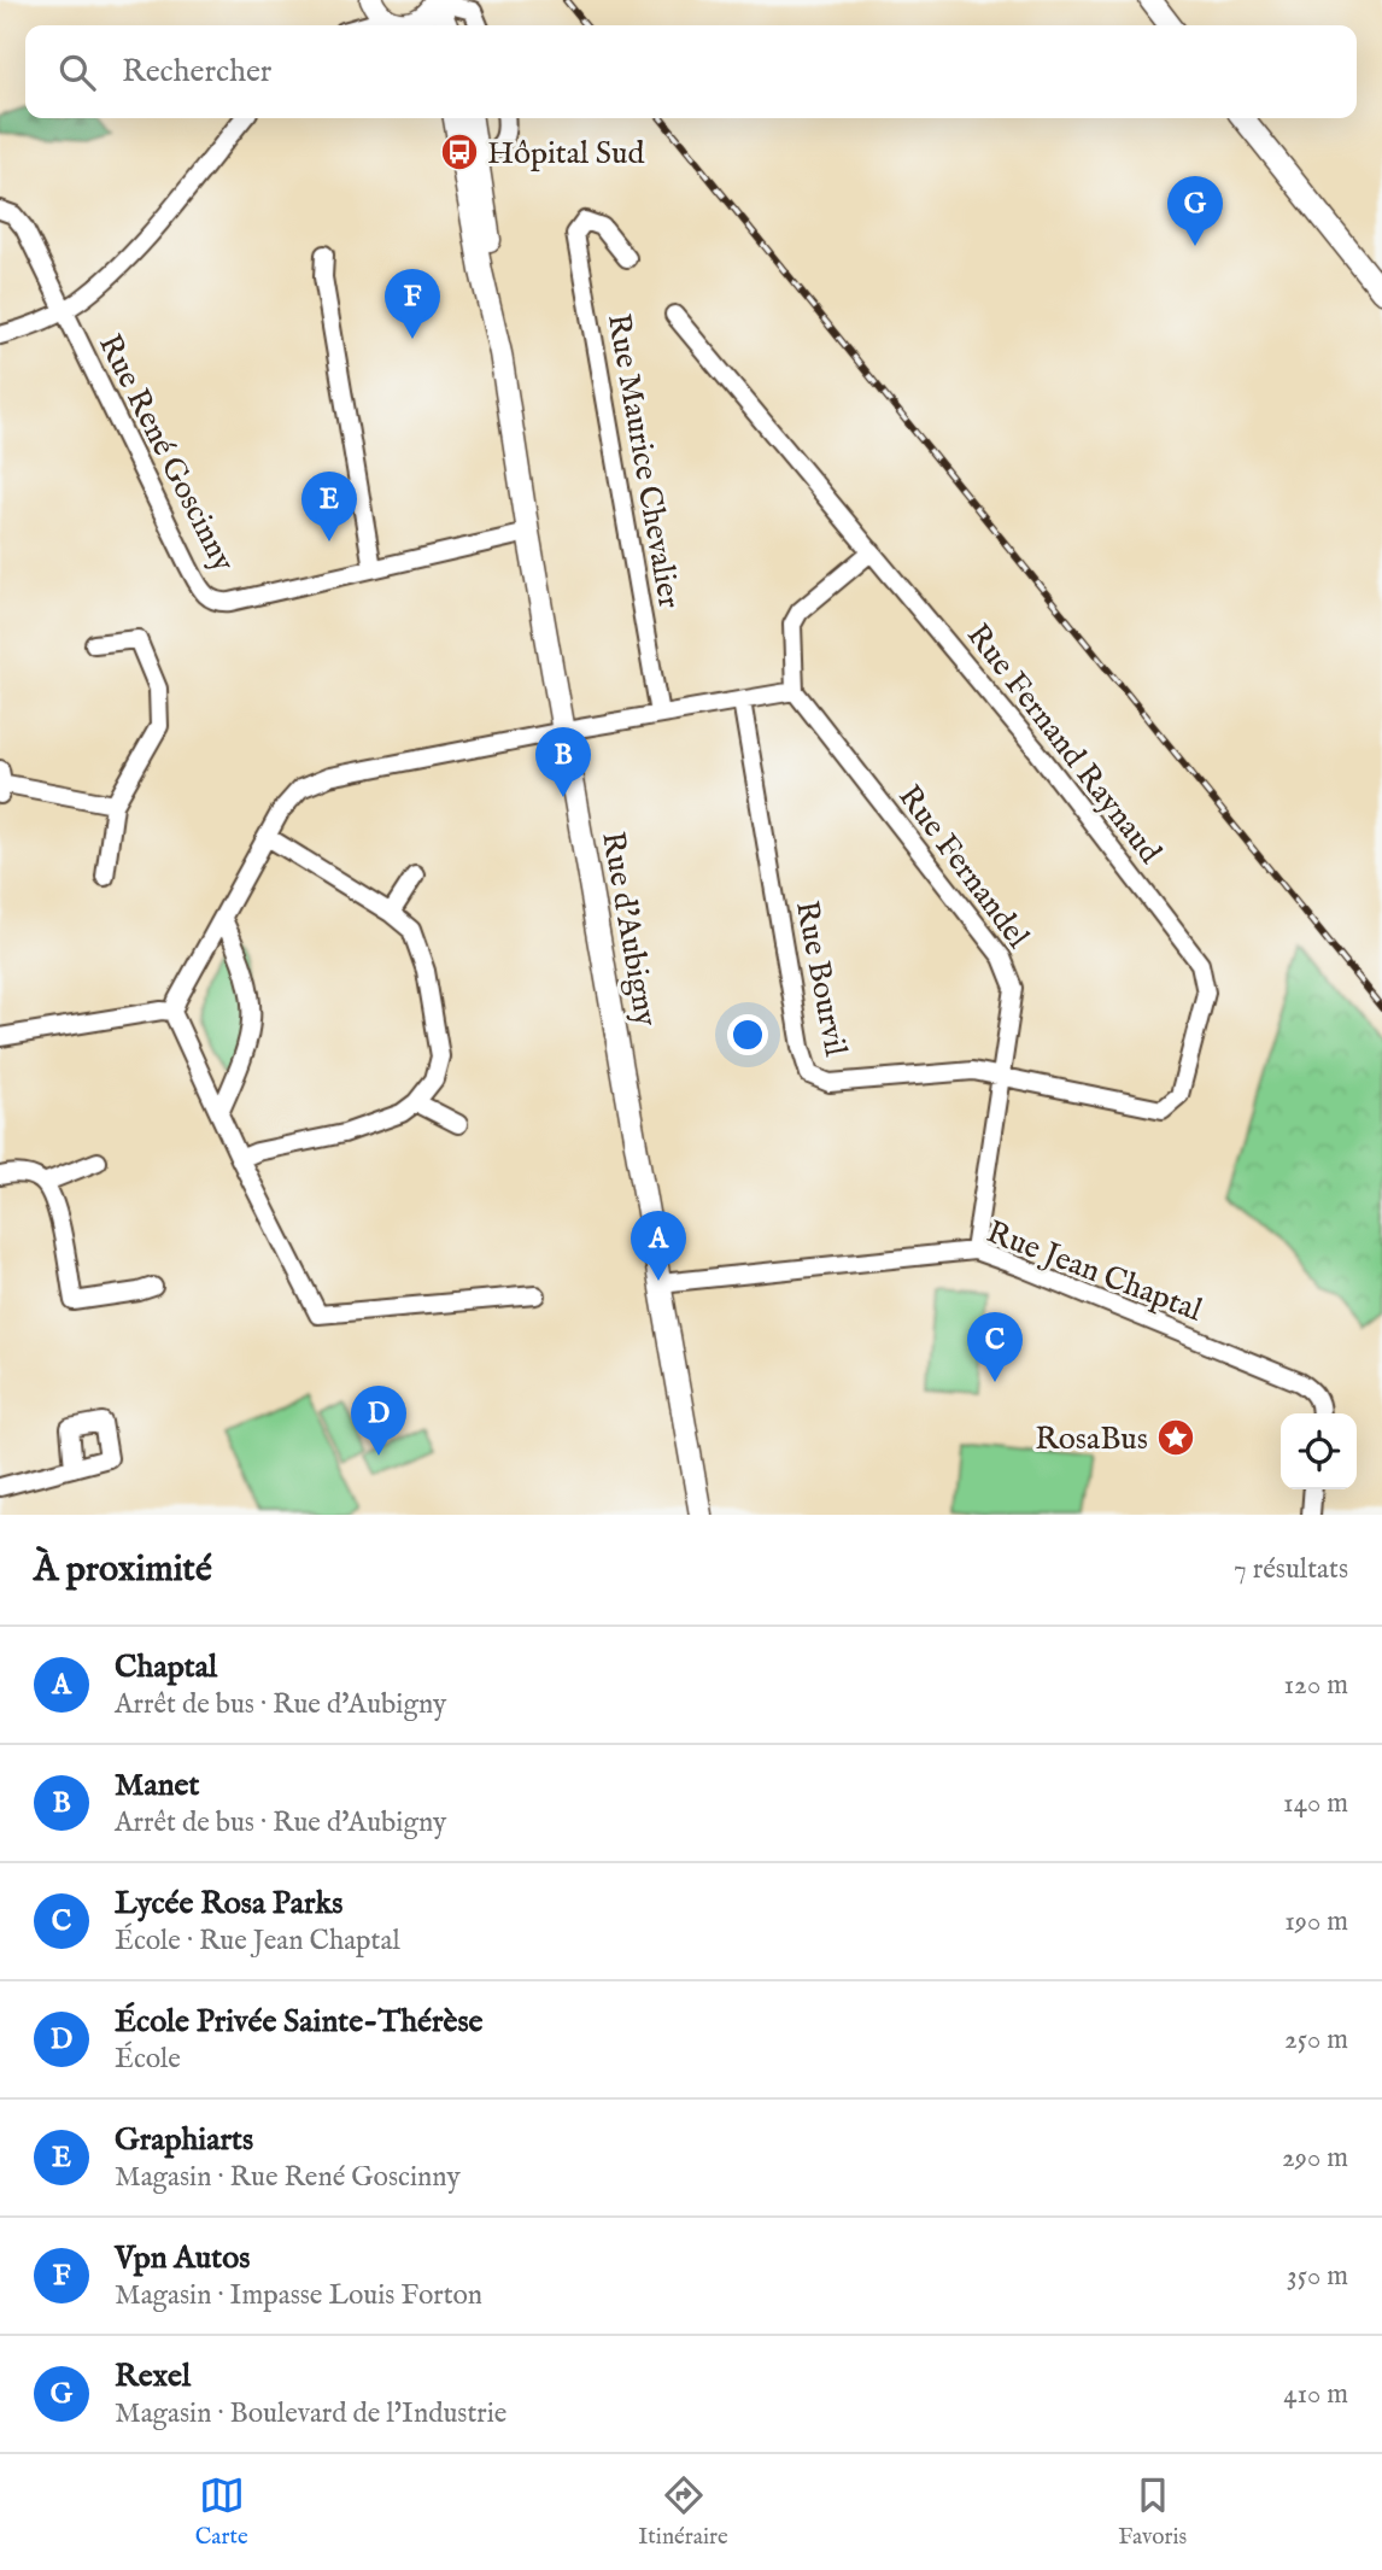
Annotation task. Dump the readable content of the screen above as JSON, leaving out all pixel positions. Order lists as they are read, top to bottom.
{
  "streets": {
    "main road": ["Rue d'Aubigny"],
    "street": [
      "Rue René Goscinny",
      "Rue Maurice Chevalier",
      "Rue Fernand Raynaud",
      "Rue Fernandel",
      "Rue Bourvil",
      "Rue Jean Chaptal"
    ]
  },
  "crossings": [
    ["Rue René Goscinny", "Rue d'Aubigny"],
    ["Rue Fernand Raynaud", "Rue Fernandel"],
    ["Rue Fernand Raynaud", "Rue Bourvil"],
    ["Rue Fernandel", "Rue Bourvil"],
    ["Rue Fernandel", "Rue Jean Chaptal"],
    ["Rue d'Aubigny", "Rue Jean Chaptal"]
  ],
  "places": {
    "bus stop": ["Hôpital Sud"],
    "place": ["RosaBus"]
  },
  "page": {
    "search": "Rechercher",
    "pins": [
      "G",
      "F",
      "E",
      "B",
      "A",
      "C",
      "D"
    ],
    "heading": ["À proximité", "7 résultats"],
    "list": [
      {
        "mark": "A",
        "name": "Chaptal",
        "note": "Arrêt de bus · Rue d'Aubigny",
        "value": "120 m"
      },
      {
        "mark": "B",
        "name": "Manet",
        "note": "Arrêt de bus · Rue d'Aubigny",
        "value": "140 m"
      },
      {
        "mark": "C",
        "name": "Lycée Rosa Parks",
        "note": "École · Rue Jean Chaptal",
        "value": "190 m"
      },
      {
        "mark": "D",
        "name": "École Privée Sainte-Thérèse",
        "note": "École",
        "value": "250 m"
      },
      {
        "mark": "E",
        "name": "Graphiarts",
        "note": "Magasin · Rue René Goscinny",
        "value": "290 m"
      },
      {
        "mark": "F",
        "name": "Vpn Autos",
        "note": "Magasin · Impasse Louis Forton",
        "value": "350 m"
      },
      {
        "mark": "G",
        "name": "Rexel",
        "note": "Magasin · Boulevard de l'Industrie",
        "value": "410 m"
      }
    ],
    "nav": ["Carte", "Itinéraire", "Favoris"]
  }
}
